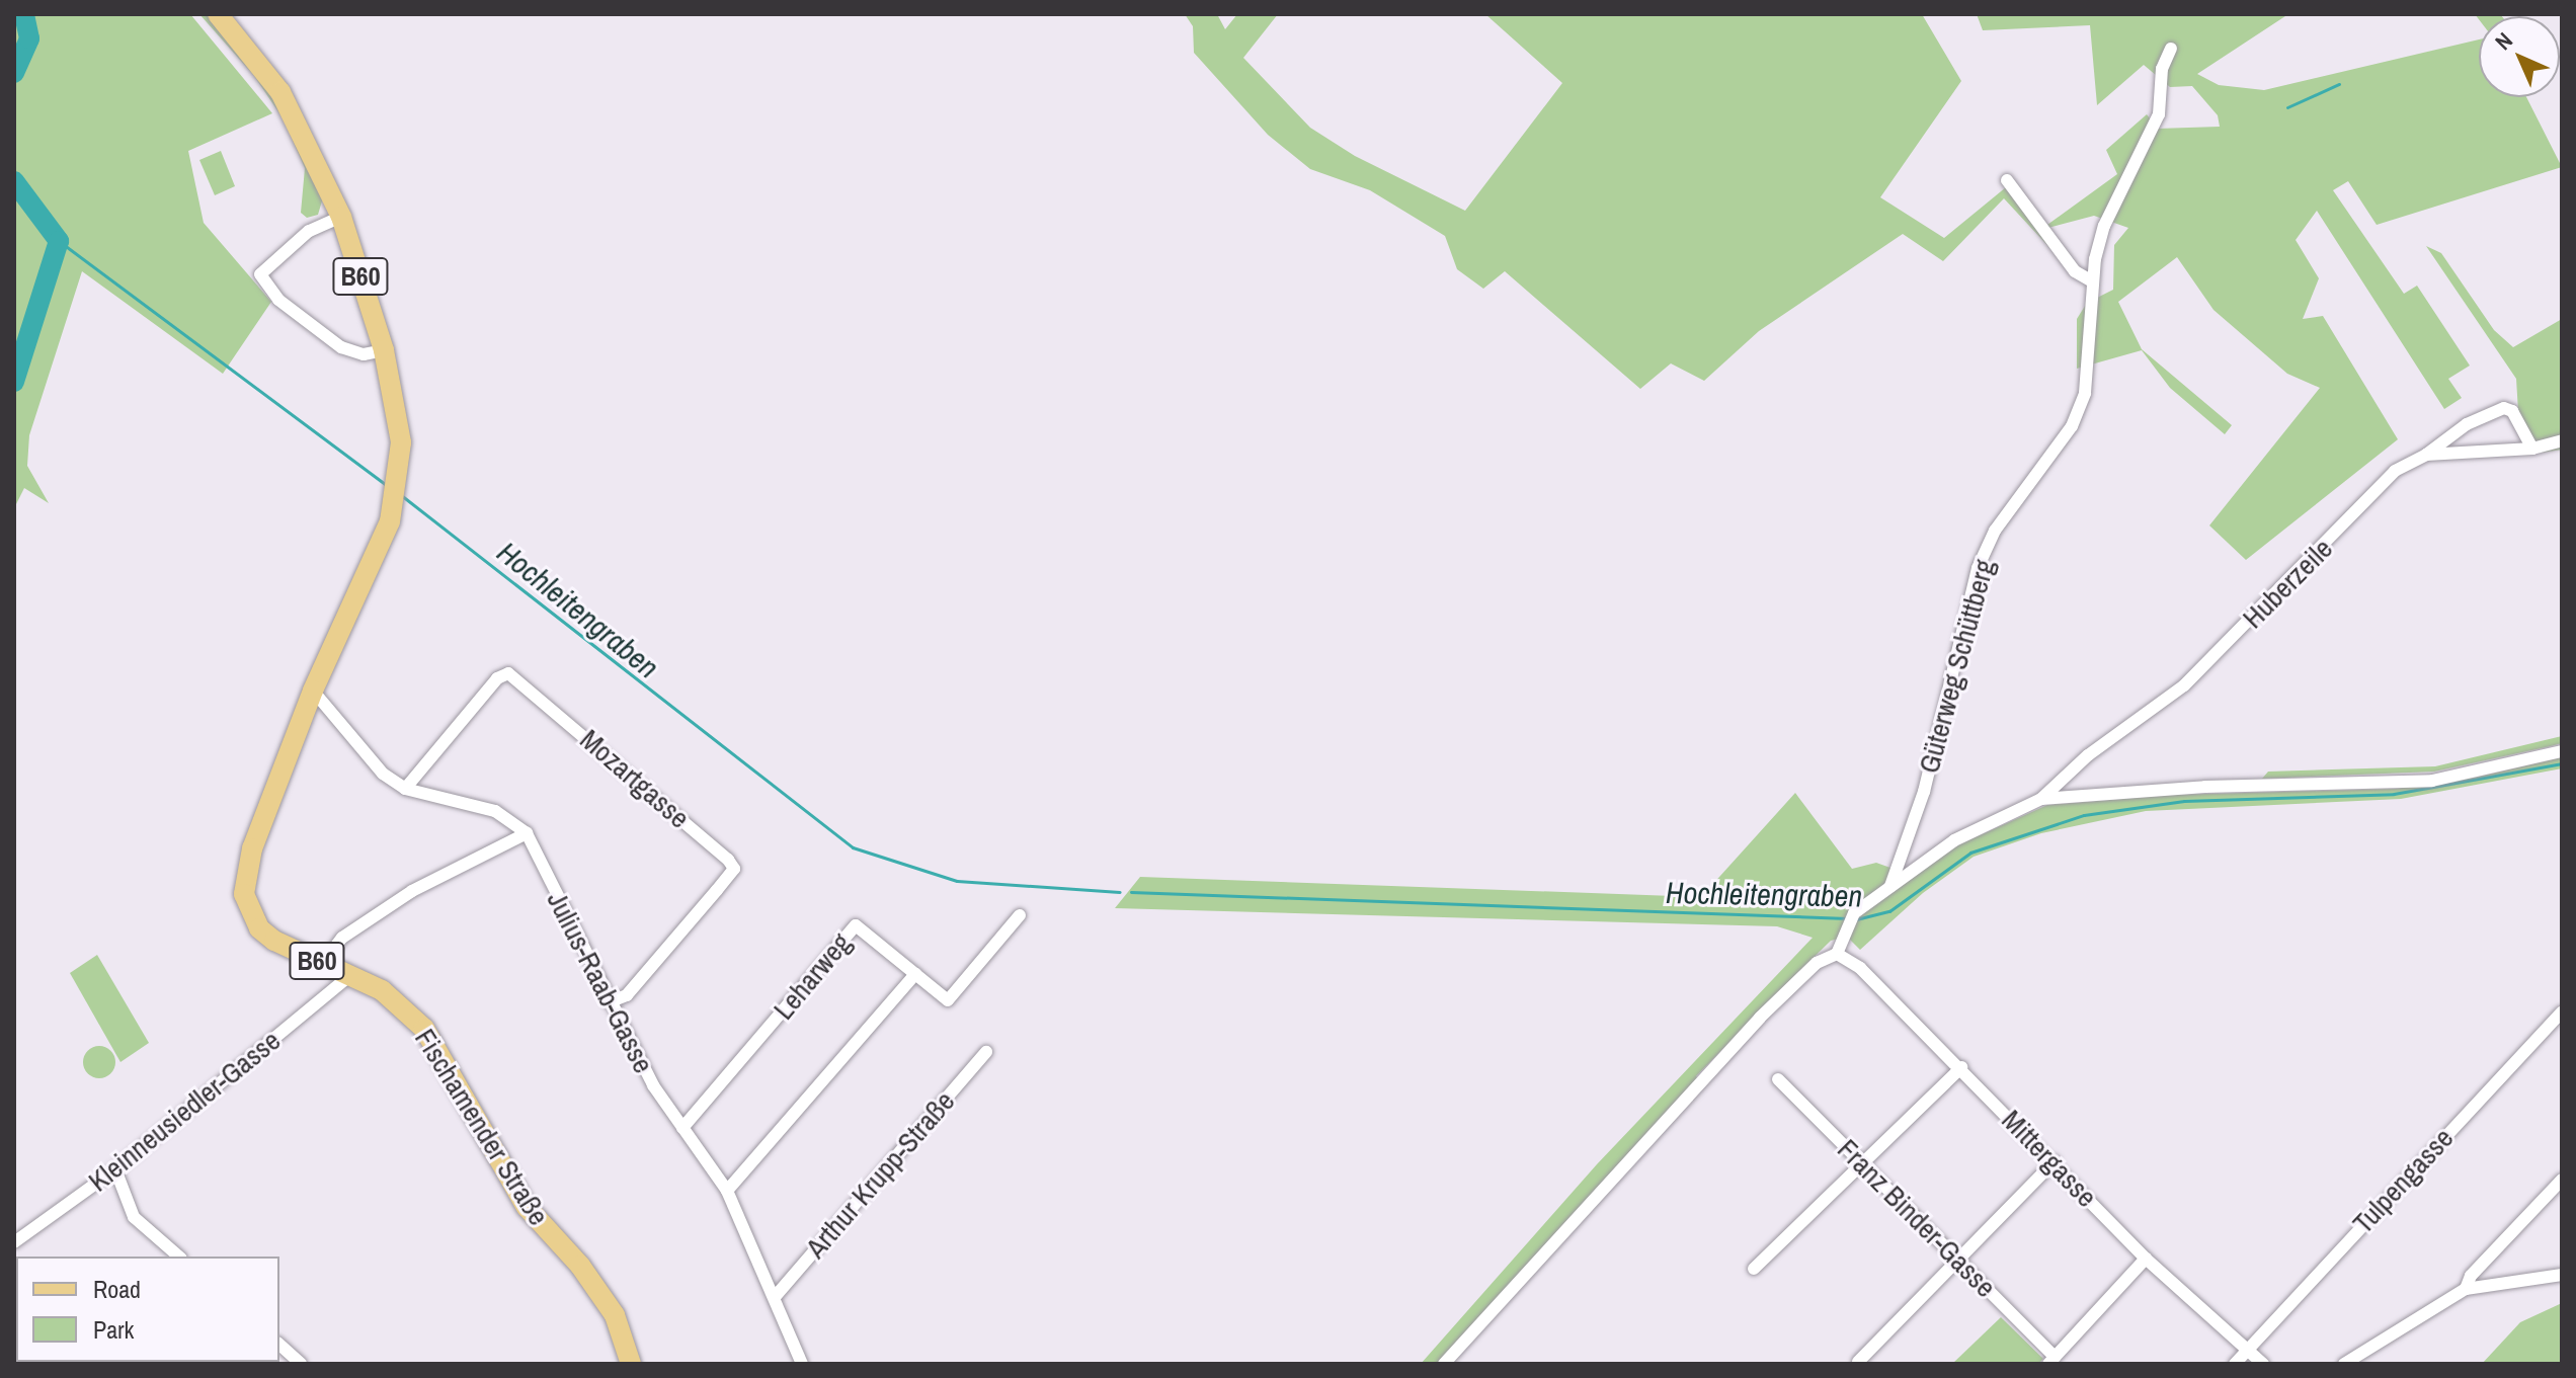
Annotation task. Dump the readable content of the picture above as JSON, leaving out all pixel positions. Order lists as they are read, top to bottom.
{
  "streets": {
    "main road": ["B60", "Fischamender Straße"],
    "street": [
      "Huberzeile",
      "Güterweg Schüttberg",
      "Mozartgasse",
      "Leharweg",
      "Julius-Raab-Gasse",
      "Kleinneusiedler-Gasse",
      "Mittergasse",
      "Arthur Krupp-Straße",
      "Tulpengasse",
      "Franz Binder-Gasse"
    ]
  },
  "crossings": [
    ["Mozartgasse", "Julius-Raab-Gasse"],
    ["Leharweg", "Julius-Raab-Gasse"],
    ["Julius-Raab-Gasse", "Fischamender Straße"],
    ["Julius-Raab-Gasse", "Arthur Krupp-Straße"],
    ["Kleinneusiedler-Gasse", "Fischamender Straße"],
    ["Mittergasse", "Tulpengasse"]
  ],
  "water": ["Hochleitengraben"],
  "legend": ["Road", "Park"],
  "north": "top left"
}
